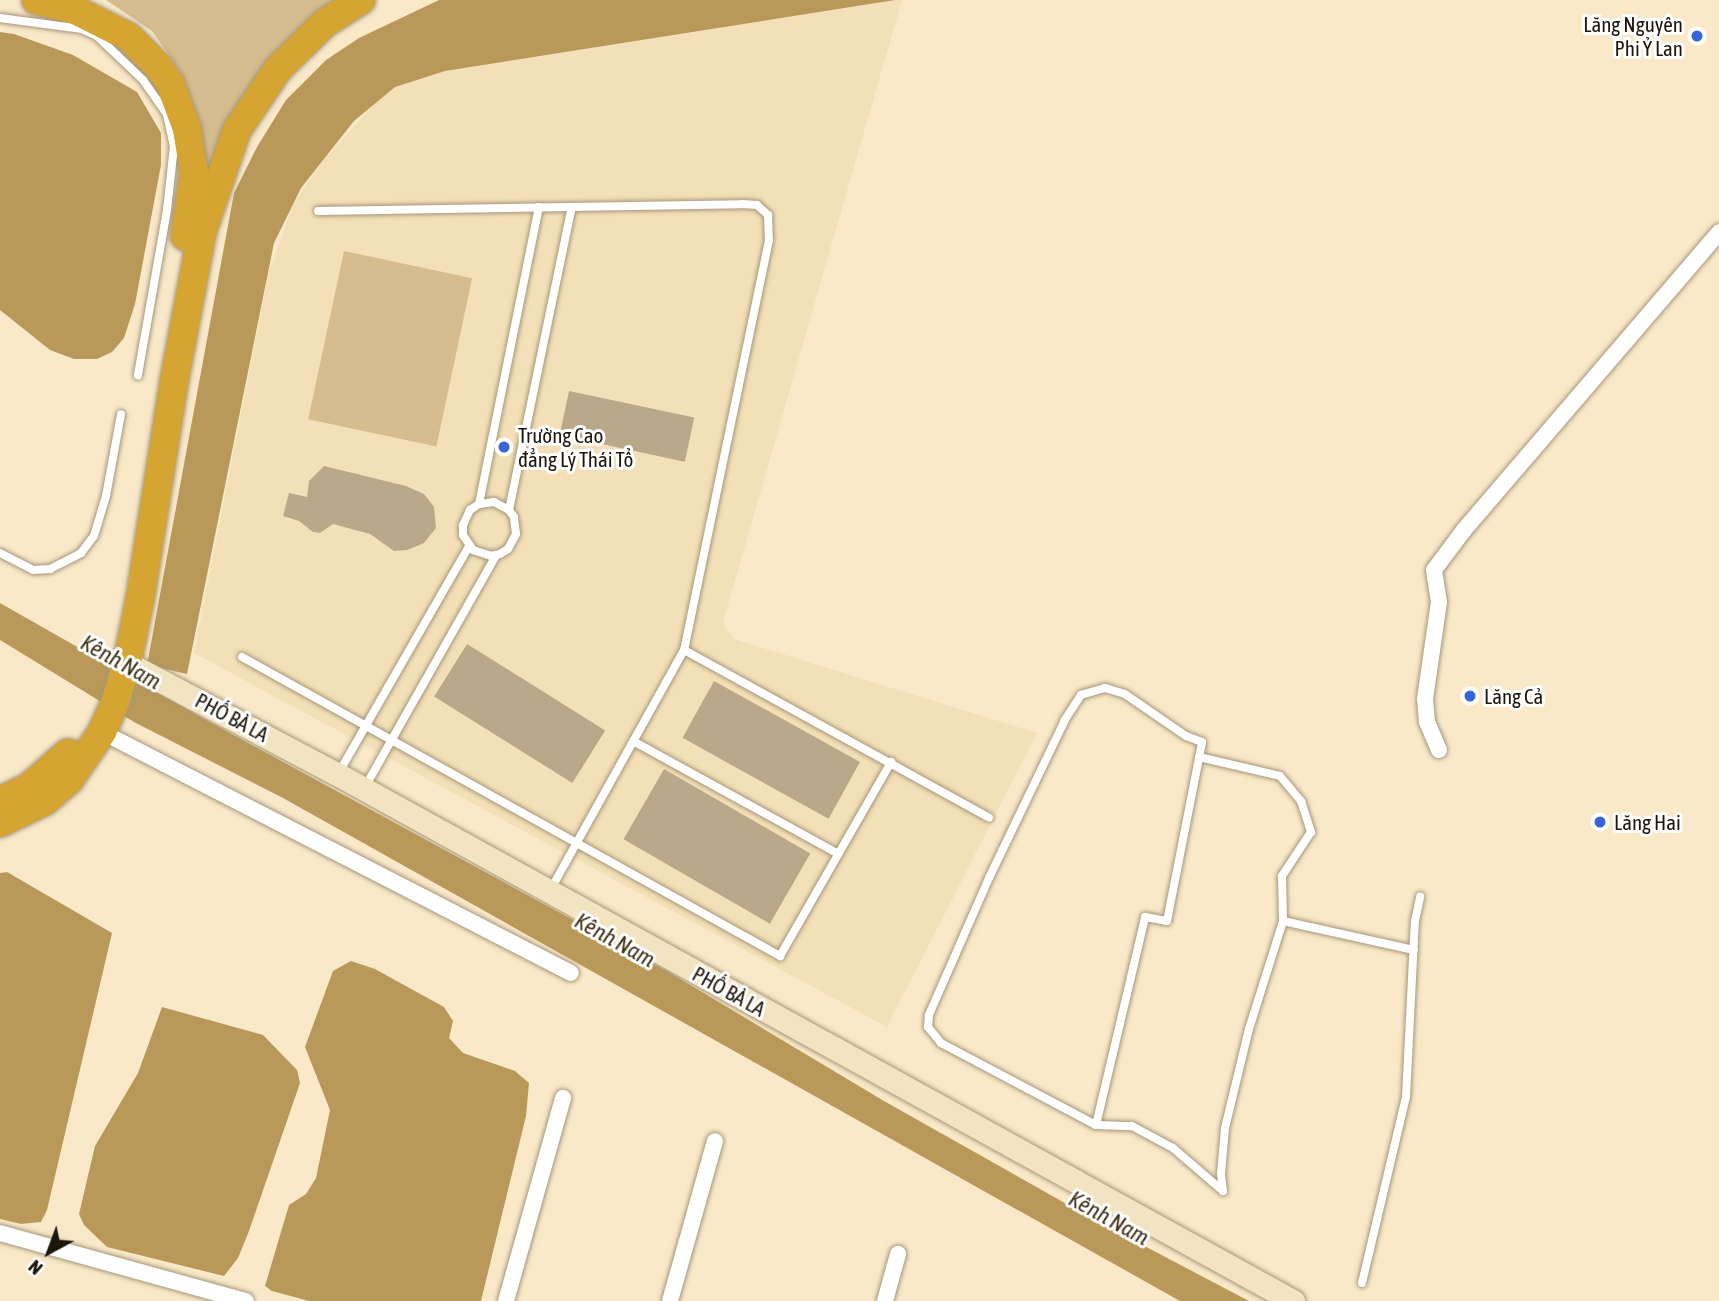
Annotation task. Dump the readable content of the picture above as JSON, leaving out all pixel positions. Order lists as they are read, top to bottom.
{
  "streets": {
    "street": ["PHỐ BÀ LA"]
  },
  "water": ["Kênh Nam"],
  "places": [
    "Lăng Nguyên Phi Ỷ Lan",
    "Trường Cao đẳng Lý Thái Tổ",
    "Lăng Cả",
    "Lăng Hai"
  ],
  "north": "bottom left"
}
